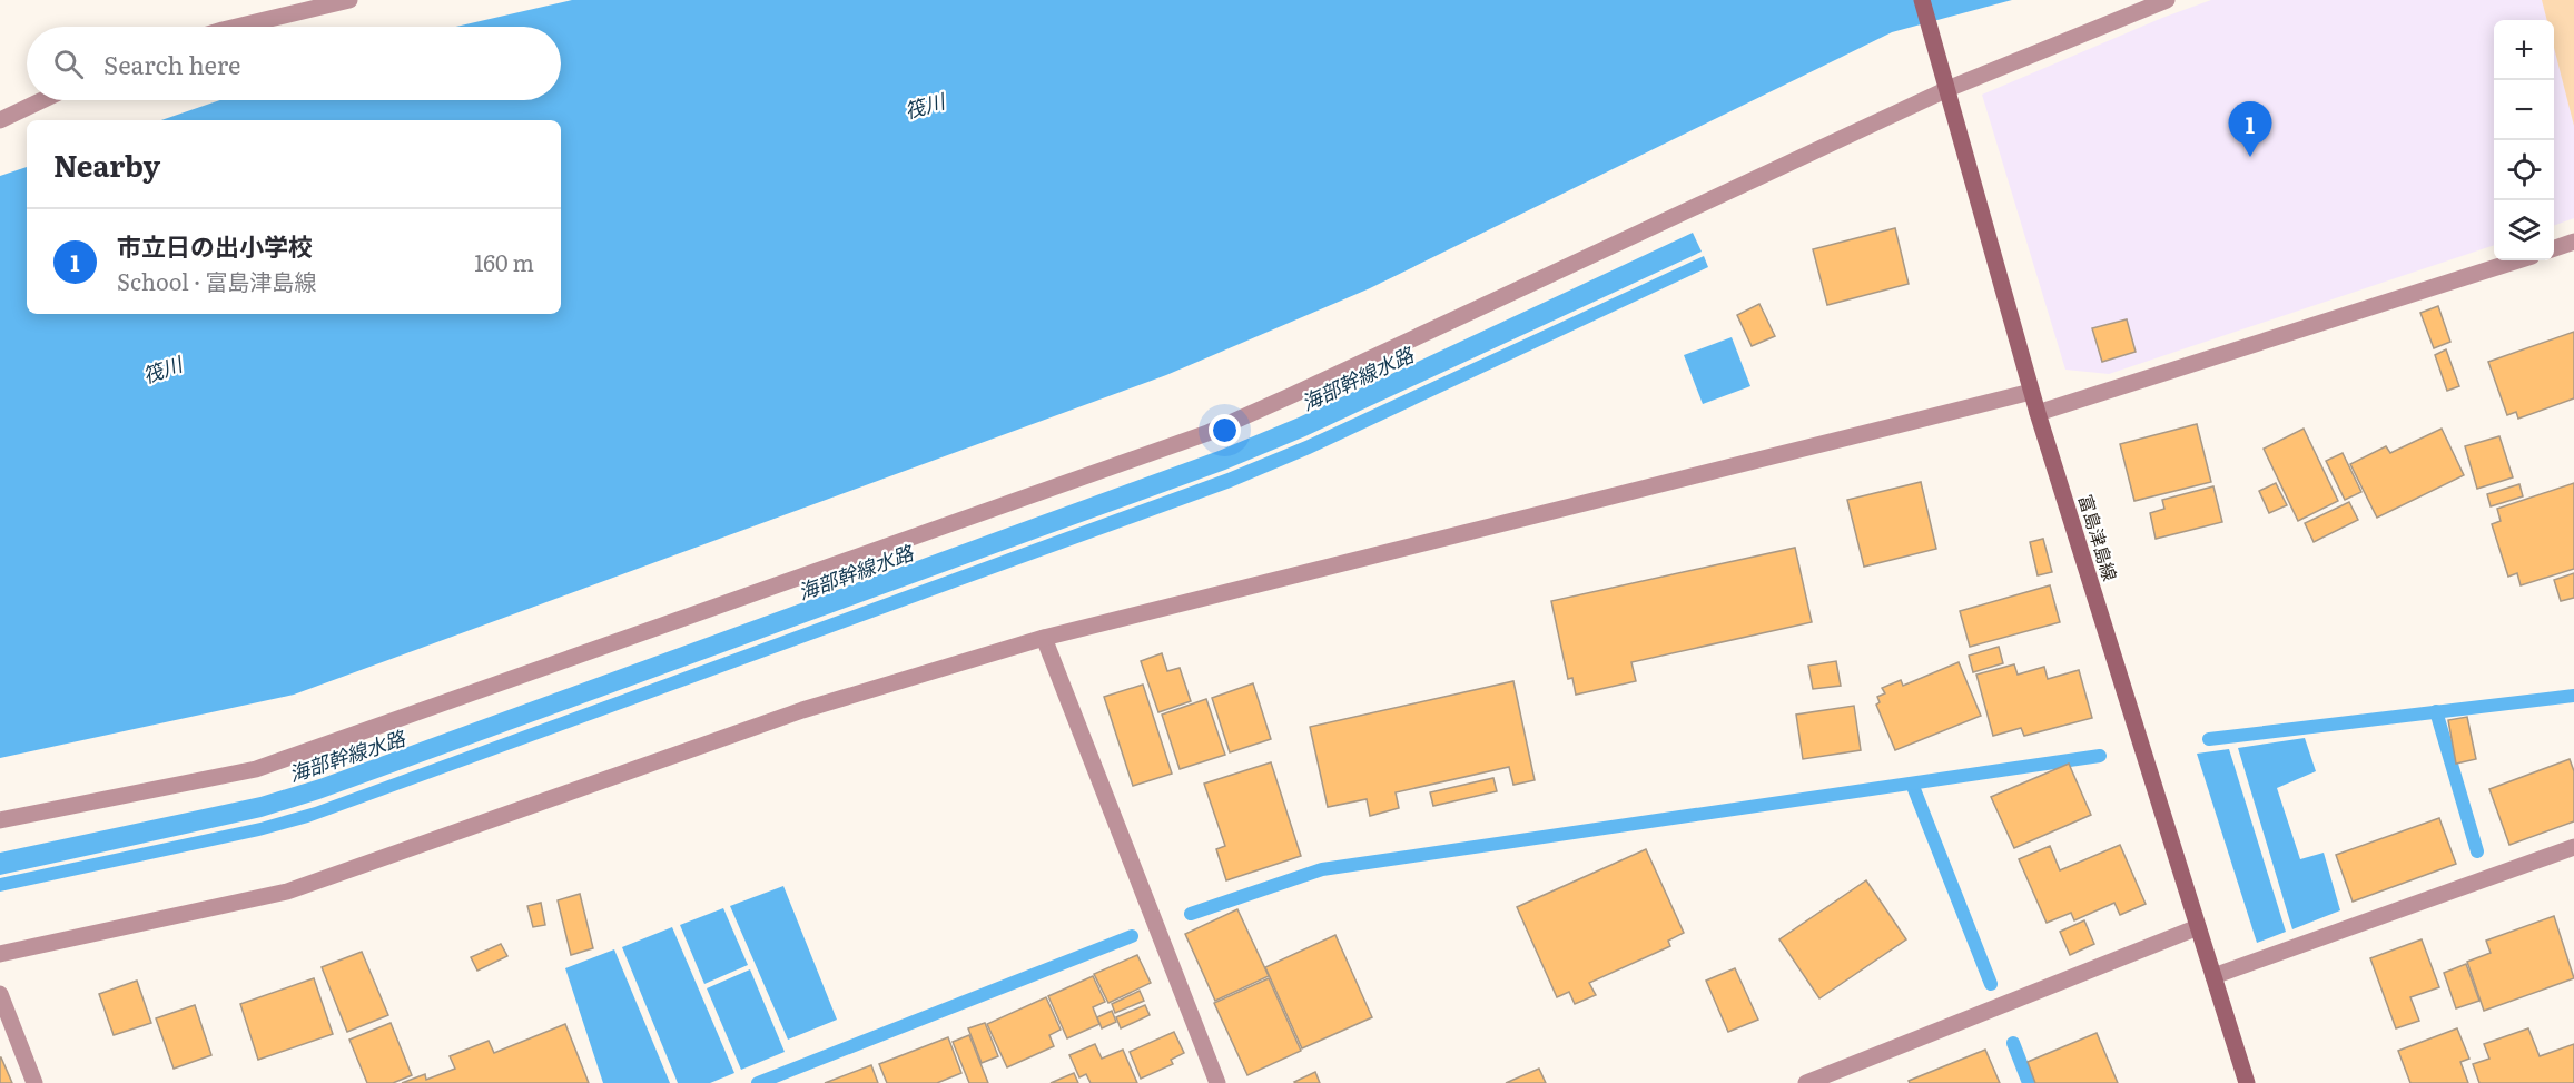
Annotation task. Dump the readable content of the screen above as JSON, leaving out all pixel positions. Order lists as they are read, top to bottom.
{
  "streets": {
    "main road": ["富島津島線"]
  },
  "water": ["筏川", "海部幹線水路"],
  "page": {
    "map_buttons": ["+", "−"],
    "search": "Search here",
    "pins": "1",
    "heading": "Nearby",
    "list": [
      {
        "mark": "1",
        "name": "市立日の出小学校",
        "note": "School · 富島津島線",
        "value": "160 m"
      }
    ]
  }
}
